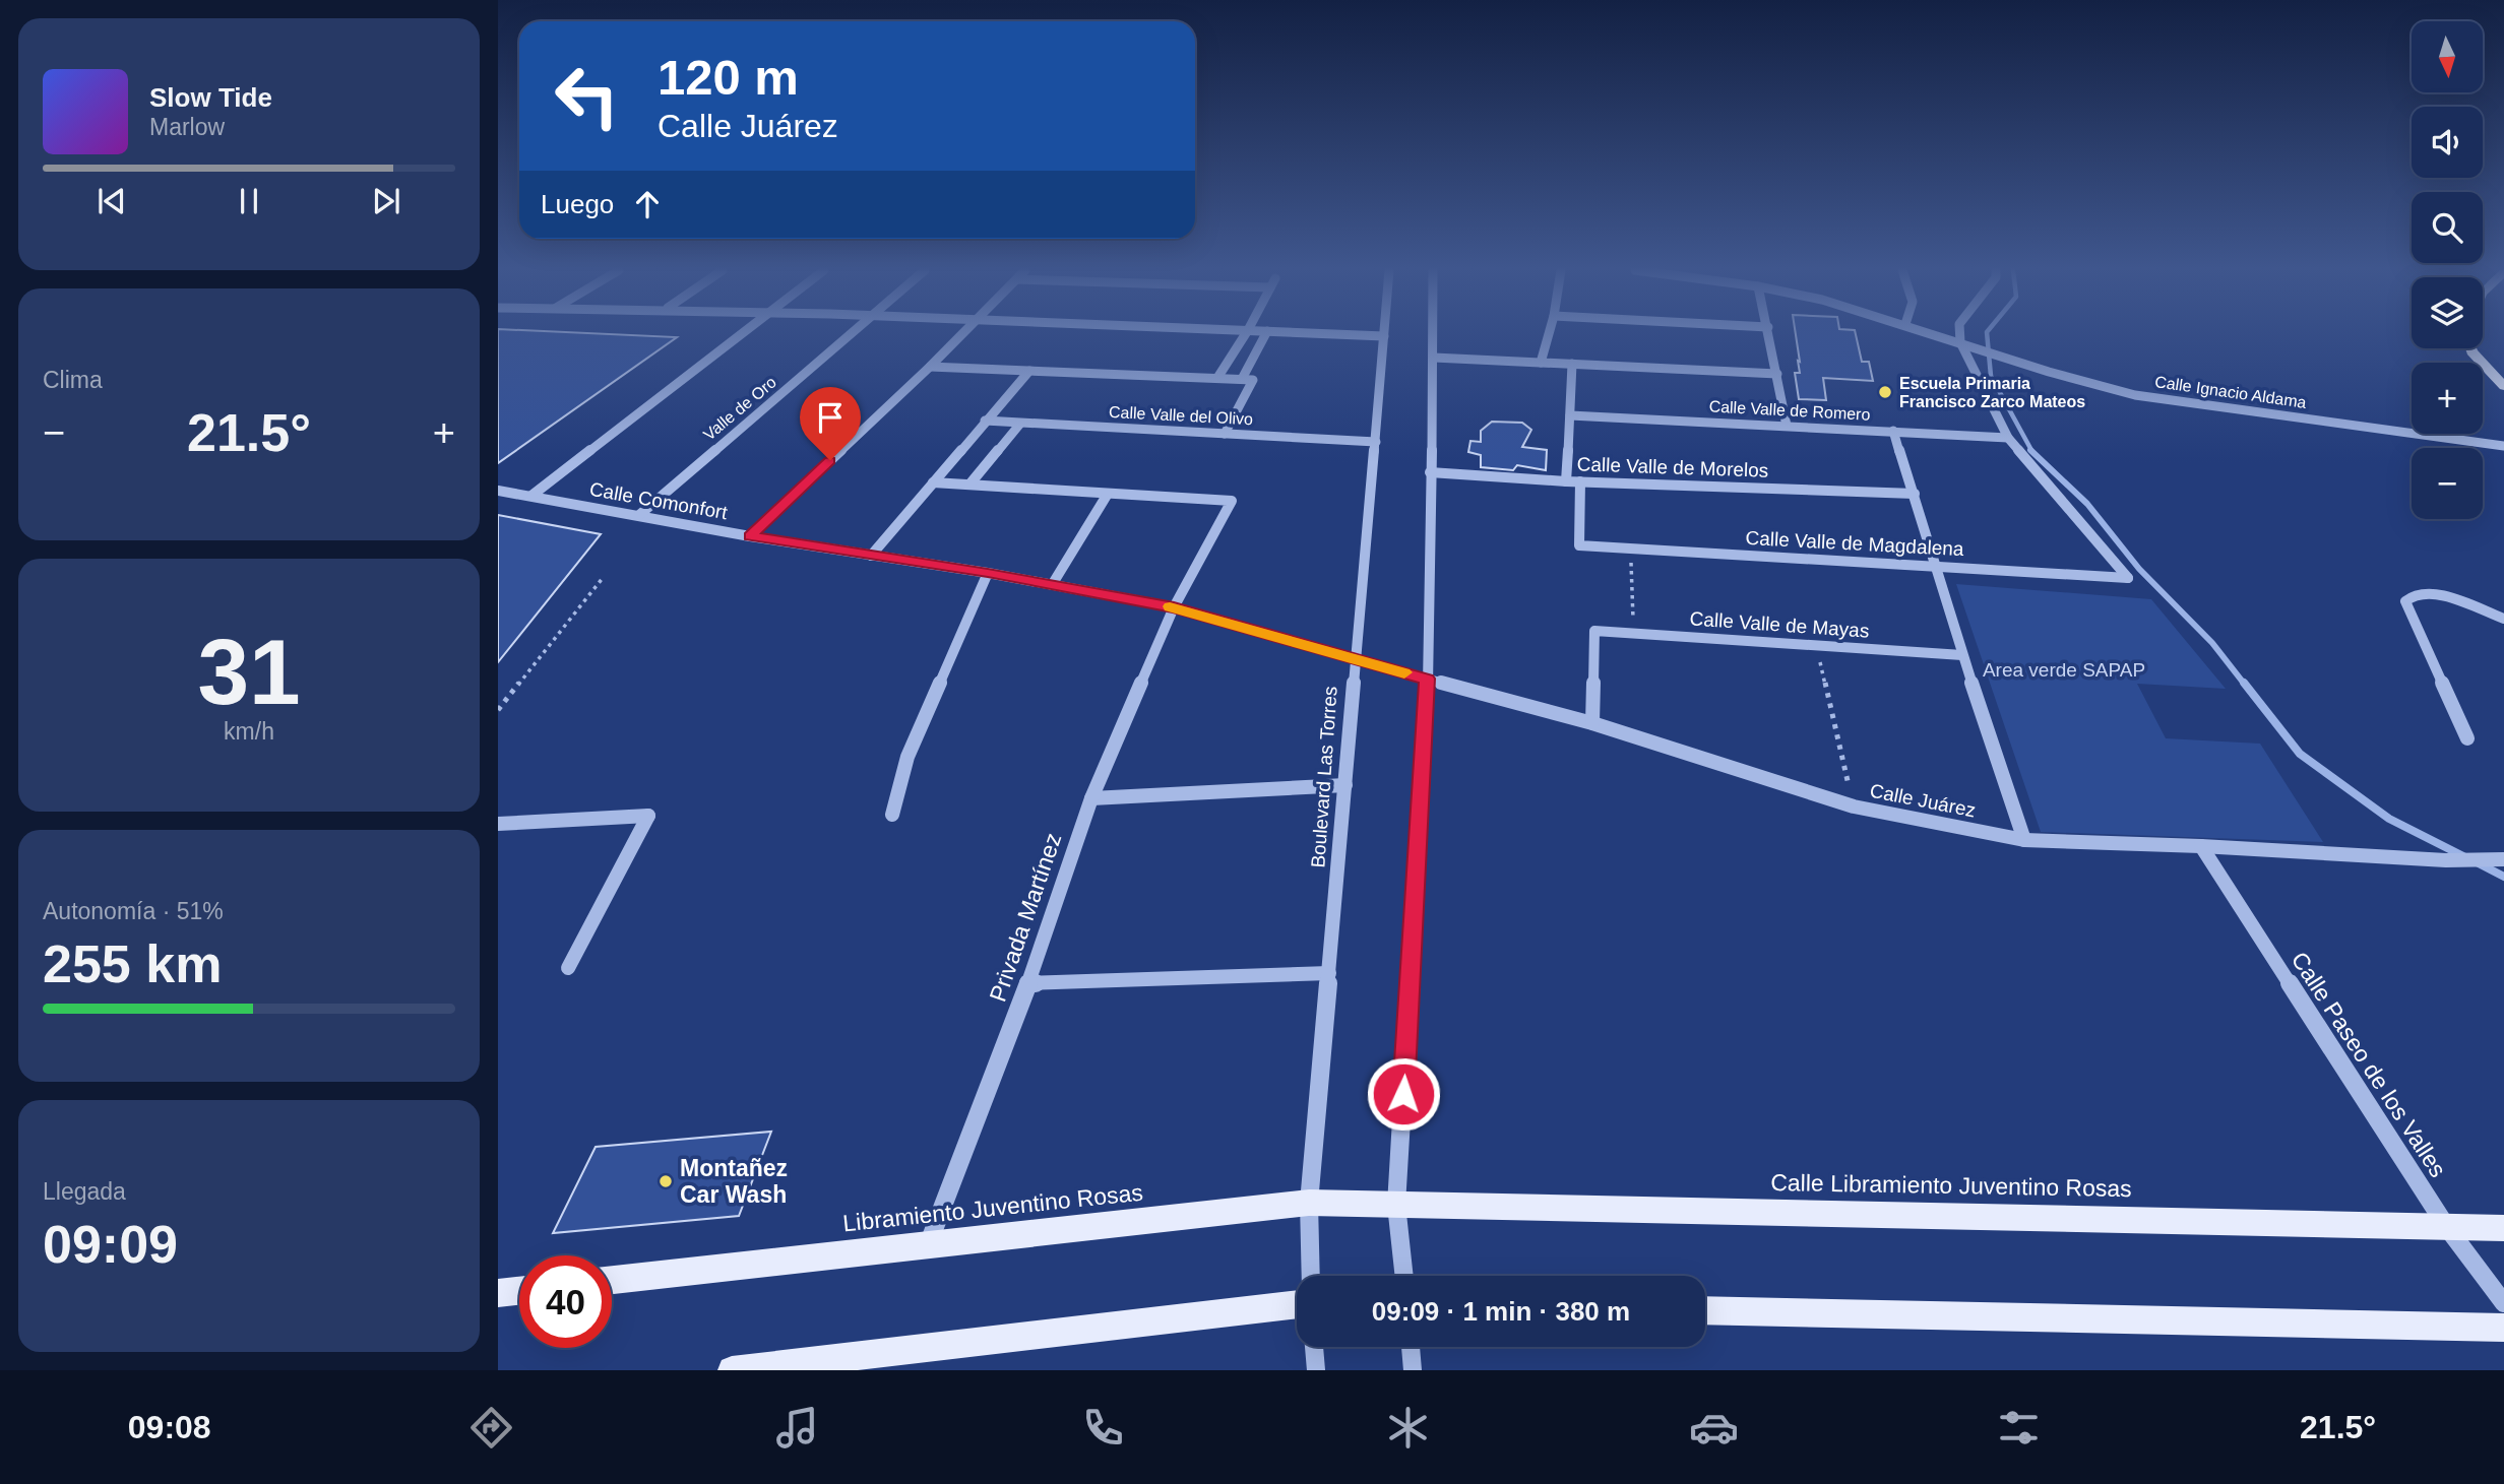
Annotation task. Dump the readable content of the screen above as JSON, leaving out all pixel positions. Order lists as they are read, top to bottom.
{
  "streets": {
    "main road": ["Calle Libramiento Juventino Rosas", "Libramiento Juventino Rosas"],
    "street": [
      "Calle Ignacio Aldama",
      "Valle de Oro",
      "Calle Valle de Romero",
      "Calle Valle del Olivo",
      "Calle Valle de Morelos",
      "Calle Comonfort",
      "Calle Valle de Magdalena",
      "Calle Valle de Mayas",
      "Boulevard Las Torres",
      "Calle Juárez",
      "Privada Martínez",
      "Calle Paseo de los Valles"
    ]
  },
  "crossings": [
    ["Valle de Oro", "Calle Comonfort"],
    ["Calle Valle de Romero", "Calle Valle de Magdalena"],
    ["Calle Valle del Olivo", "Boulevard Las Torres"],
    ["Calle Valle de Morelos", "Calle Valle de Magdalena"],
    ["Calle Comonfort", "Boulevard Las Torres"],
    ["Calle Comonfort", "Calle Juárez"],
    ["Calle Comonfort", "Privada Martínez"],
    ["Calle Valle de Mayas", "Calle Juárez"],
    ["Boulevard Las Torres", "Calle Juárez"],
    ["Boulevard Las Torres", "Libramiento Juventino Rosas"],
    ["Calle Juárez", "Calle Paseo de los Valles"],
    ["Privada Martínez", "Libramiento Juventino Rosas"],
    ["Calle Paseo de los Valles", "Calle Libramiento Juventino Rosas"],
    ["Calle Libramiento Juventino Rosas", "Libramiento Juventino Rosas"]
  ],
  "parks": ["Area verde SAPAP"],
  "places": ["Escuela Primaria Francisco Zarco Mateos", "Montañez Car Wash"],
  "north": "bottom",
  "page": {
    "map_buttons": ["+", "−"],
    "turn": ["120 m", "Calle Juárez"],
    "song": ["Slow Tide", "Marlow"],
    "then": "Luego",
    "tile": [
      "Clima",
      ["31", "km/h"],
      ["Autonomía · 51%", "255 km"],
      ["Llegada", "09:09"]
    ],
    "heat": ["−", "21.5°", "+"],
    "limit": "40",
    "trip": "09:09 · 1 min · 380 m",
    "tabs": ["09:08", "21.5°"]
  }
}
